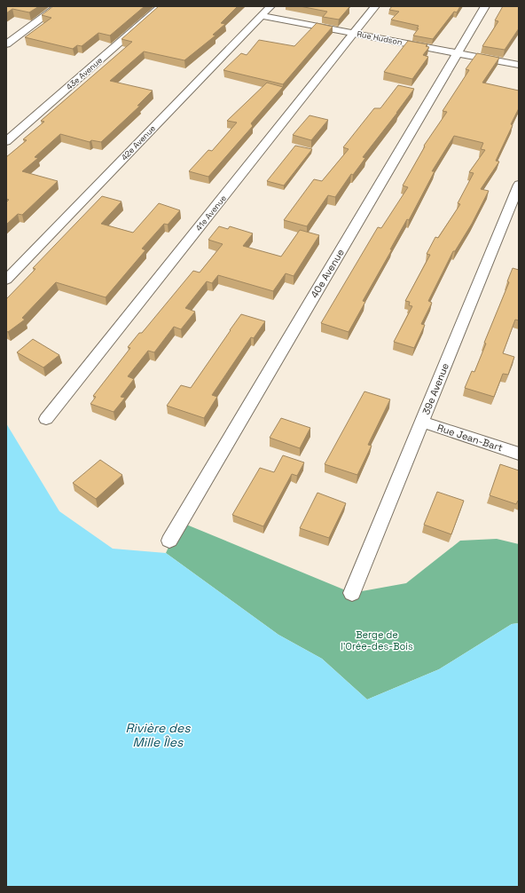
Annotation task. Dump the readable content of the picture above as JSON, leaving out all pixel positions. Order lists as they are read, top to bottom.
{
  "streets": {
    "street": [
      "Rue Hudson",
      "43e Avenue",
      "42e Avenue",
      "41e Avenue",
      "40e Avenue",
      "39e Avenue",
      "Rue Jean-Bart"
    ]
  },
  "crossings": [
    ["Rue Hudson", "42e Avenue"],
    ["Rue Hudson", "41e Avenue"],
    ["Rue Hudson", "40e Avenue"],
    ["39e Avenue", "Rue Jean-Bart"]
  ],
  "water": ["Rivière des Mille Îles"],
  "parks": ["Berge de l'Orée-des-Bois"]
}
